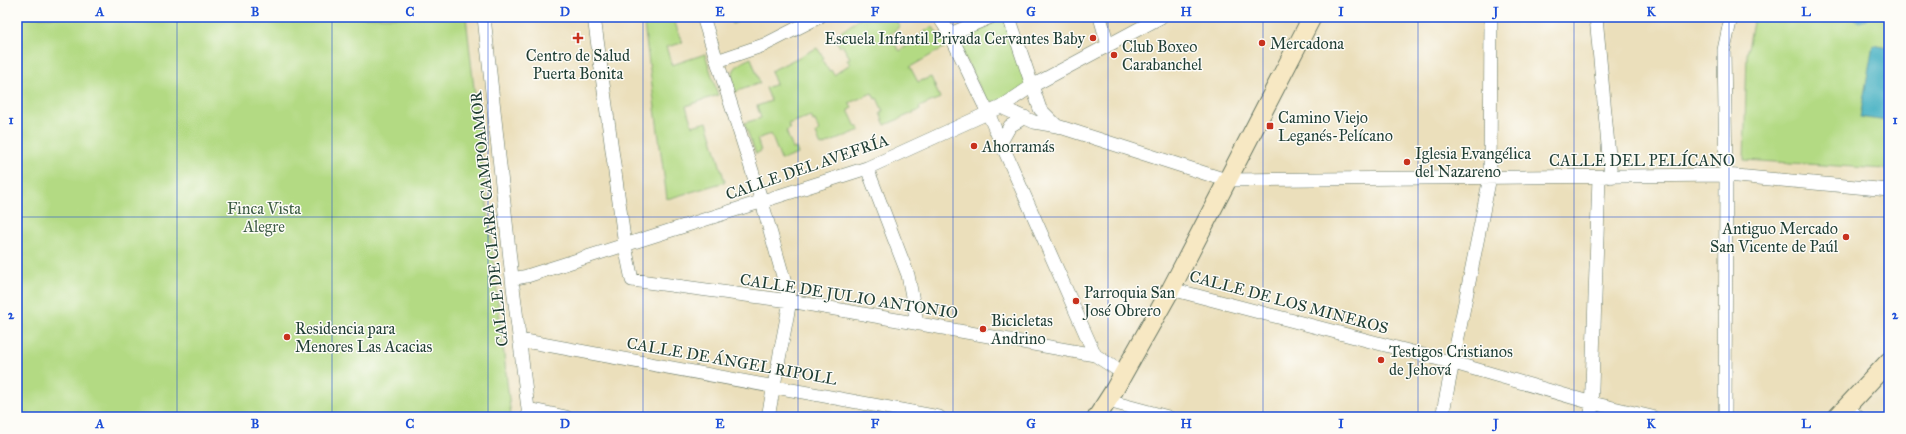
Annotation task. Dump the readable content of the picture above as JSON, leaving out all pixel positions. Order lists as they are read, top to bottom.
{
  "streets": {
    "street": [
      "CALLE DEL PELÍCANO",
      "CALLE DEL AVEFRÍA",
      "CALLE DE CLARA CAMPOAMOR",
      "CALLE DE JULIO ANTONIO",
      "CALLE DE LOS MINEROS",
      "CALLE DE ÁNGEL RIPOLL"
    ]
  },
  "crossings": [
    ["CALLE DEL PELÍCANO", "CALLE DEL AVEFRÍA"],
    ["CALLE DEL AVEFRÍA", "CALLE DE CLARA CAMPOAMOR"],
    ["CALLE DEL AVEFRÍA", "CALLE DE JULIO ANTONIO"],
    ["CALLE DE CLARA CAMPOAMOR", "CALLE DE ÁNGEL RIPOLL"]
  ],
  "parks": ["Finca Vista Alegre"],
  "places": {
    "health": ["Centro de Salud Puerta Bonita"],
    "other": [
      "Escuela Infantil Privada Cervantes Baby",
      "Mercadona",
      "Club Boxeo Carabanchel",
      "Ahorramás",
      "Iglesia Evangélica del Nazareno",
      "Antiguo Mercado San Vicente de Paúl",
      "Parroquia San José Obrero",
      "Bicicletas Andrino",
      "Residencia para Menores Las Acacias",
      "Testigos Cristianos de Jehová"
    ],
    "transit": ["Camino Viejo Leganés-Pelícano"]
  },
  "grid": {
    "columns": [
      "A",
      "B",
      "C",
      "D",
      "E",
      "F",
      "G",
      "H",
      "I",
      "J",
      "K",
      "L"
    ],
    "rows": ["1", "2"]
  }
}
